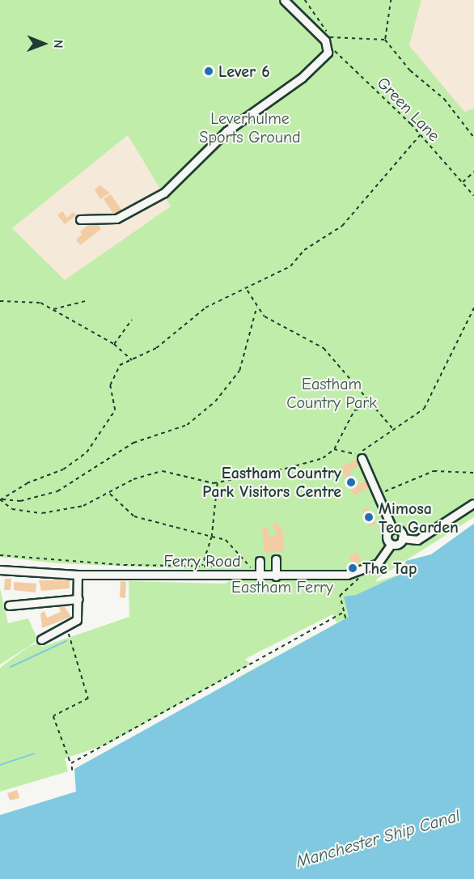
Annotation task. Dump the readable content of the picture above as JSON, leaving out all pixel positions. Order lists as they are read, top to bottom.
{
  "streets": {
    "street": ["Ferry Road"],
    "path": ["Green Lane"]
  },
  "water": ["Manchester Ship Canal"],
  "parks": ["Leverhulme Sports Ground", "Eastham Country Park", "Eastham Ferry"],
  "places": [
    "Lever 6",
    "Eastham Country Park Visitors Centre",
    "Mimosa Tea Garden",
    "The Tap"
  ],
  "north": "right"
}
